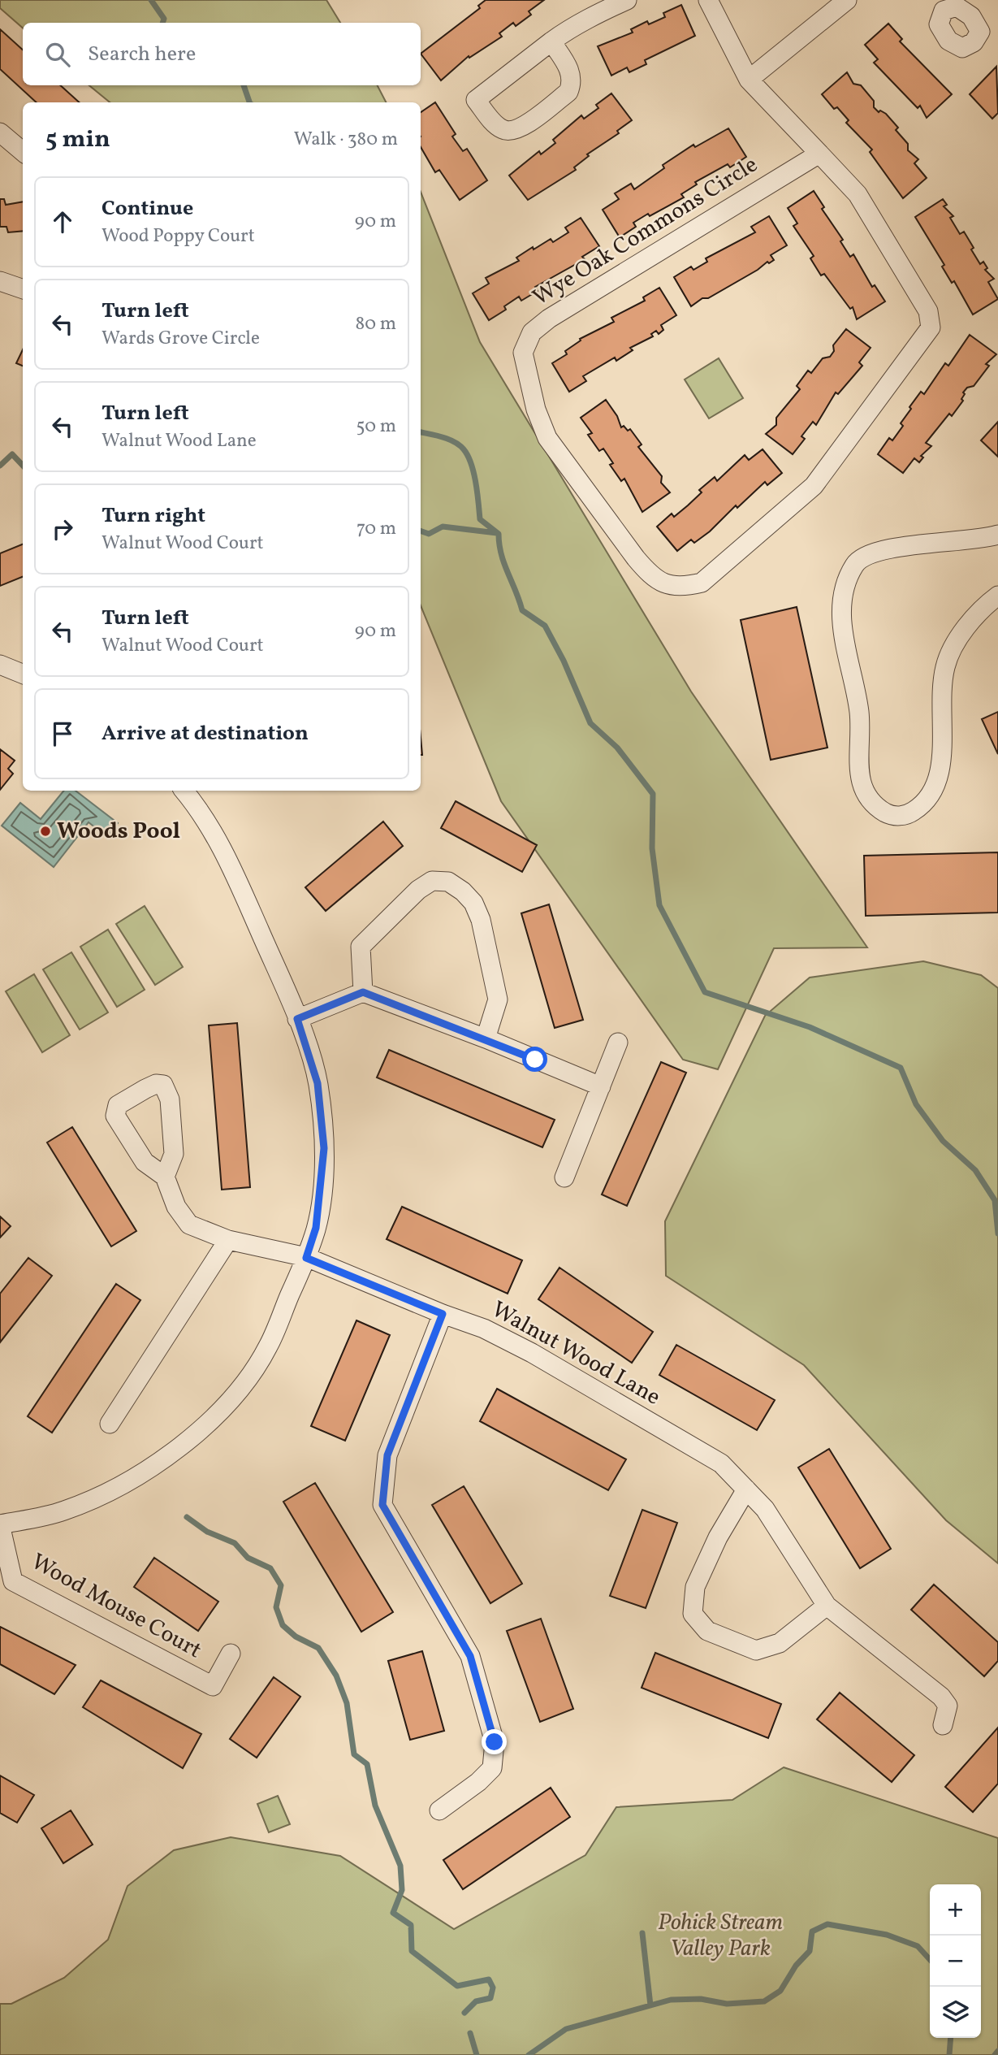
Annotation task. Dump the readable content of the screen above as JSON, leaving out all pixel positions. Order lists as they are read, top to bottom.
{
  "streets": {
    "street": ["Wye Oak Commons Circle", "Walnut Wood Lane", "Wood Mouse Court"]
  },
  "parks": ["Pohick Stream Valley Park"],
  "places": ["Woods Pool"],
  "page": {
    "search": "Search here",
    "heading": ["5 min", "Walk · 380 m"],
    "list": [
      ["Continue", "Wood Poppy Court", "90 m"],
      ["Turn left", "Wards Grove Circle", "80 m"],
      ["Turn left", "Walnut Wood Lane", "50 m"],
      ["Turn right", "Walnut Wood Court", "70 m"],
      ["Turn left", "Walnut Wood Court", "90 m"],
      "Arrive at destination"
    ],
    "map_buttons": ["+", "−"]
  }
}
